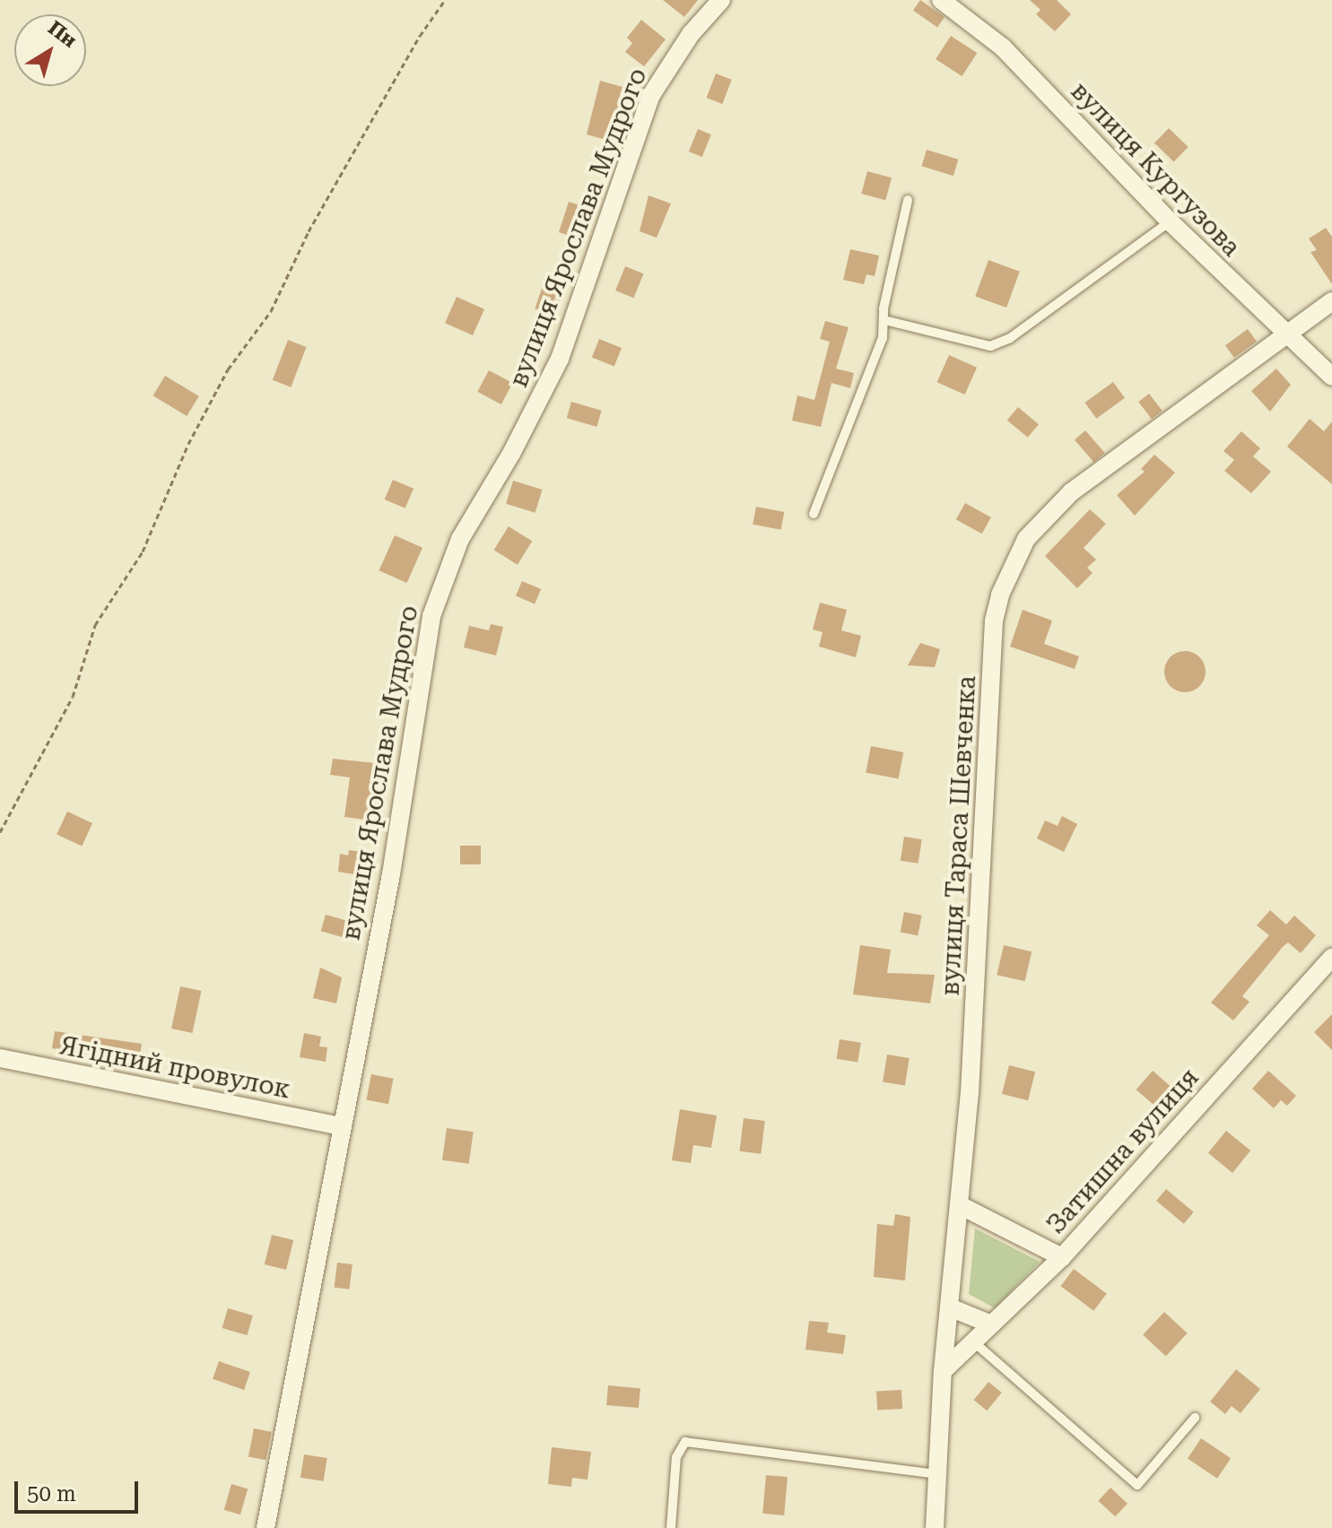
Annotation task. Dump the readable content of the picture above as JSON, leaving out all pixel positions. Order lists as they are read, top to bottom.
{
  "streets": {
    "street": [
      "вулиця Кургузова",
      "вулиця Ярослава Мудрого",
      "вулиця Тараса Шевченка",
      "Ягідний провулок",
      "Затишна вулиця"
    ]
  },
  "crossings": [
    ["вулиця Кургузова", "вулиця Тараса Шевченка"],
    ["вулиця Ярослава Мудрого", "Ягідний провулок"],
    ["вулиця Тараса Шевченка", "Затишна вулиця"]
  ],
  "scale_bar": "50 m",
  "north": "top right"
}
